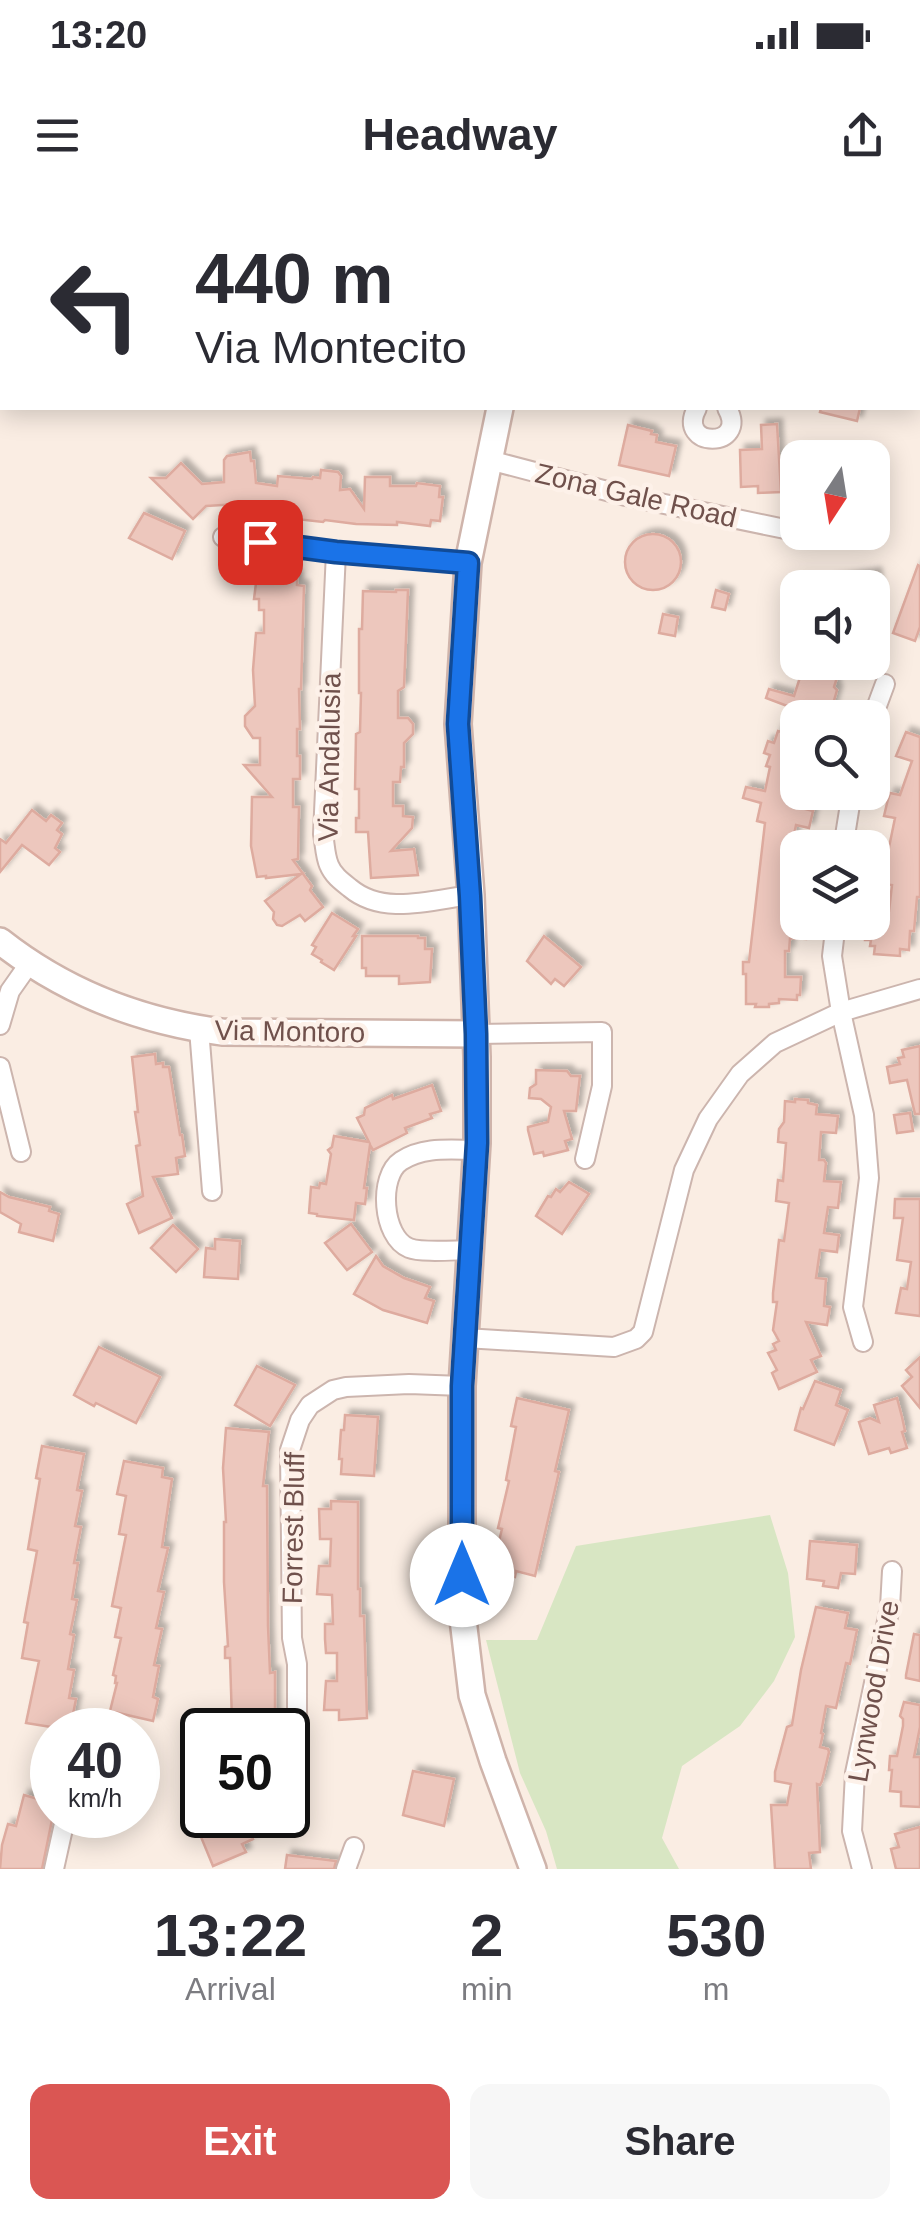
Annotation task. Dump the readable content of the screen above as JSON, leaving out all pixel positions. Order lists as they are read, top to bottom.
{
  "streets": {
    "main road": ["Via Montoro"],
    "street": [
      "Zona Gale Road",
      "Via Andalusia",
      "Forrest Bluff",
      "Lynwood Drive"
    ]
  },
  "north": "bottom",
  "page": {
    "status": "13:20",
    "header": "Headway",
    "turn": ["440 m", "Via Montecito"],
    "speed": "40 km/h",
    "limit": "50",
    "eta": [
      "13:22",
      "Arrival",
      "2",
      "min",
      "530",
      "m"
    ],
    "buttons": ["Exit", "Share"]
  }
}
